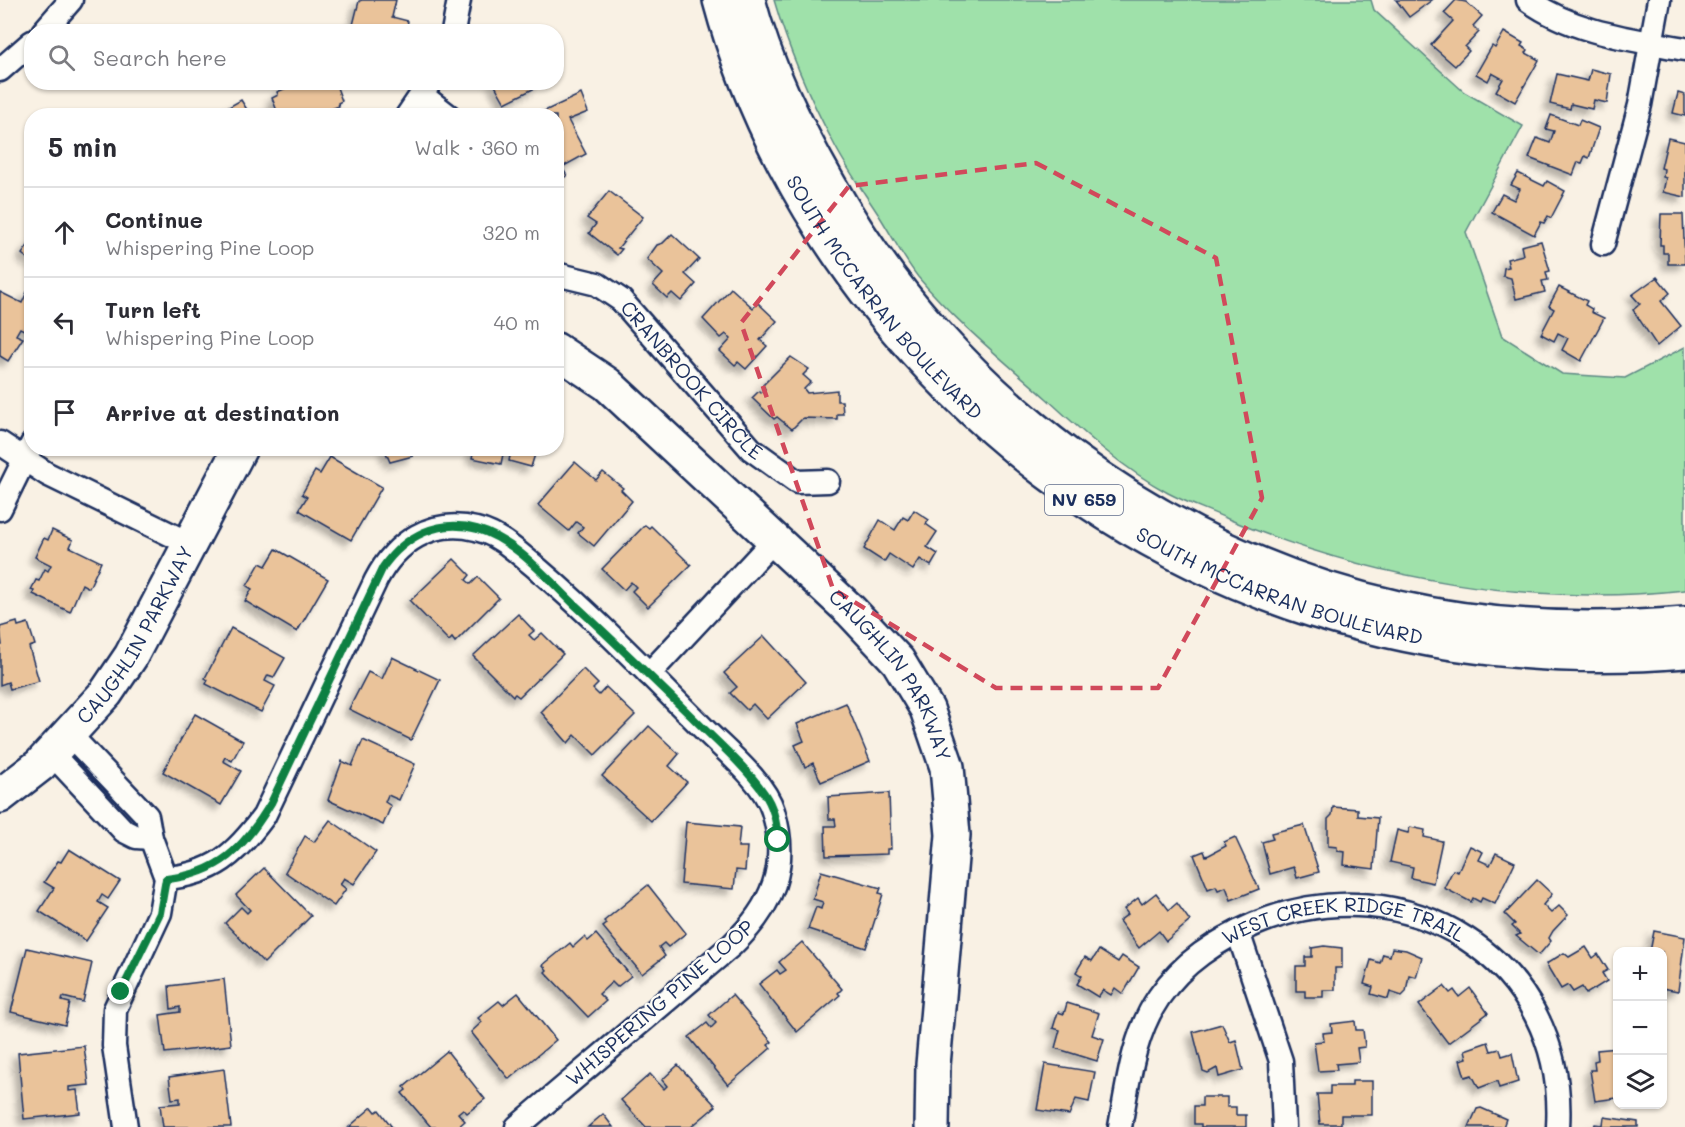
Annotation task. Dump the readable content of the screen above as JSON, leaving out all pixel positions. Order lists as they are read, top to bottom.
{
  "streets": {
    "main road": ["SOUTH MCCARRAN BOULEVARD", "NV 659", "CAUGHLIN PARKWAY"],
    "street": ["CRANBROOK CIRCLE", "WEST CREEK RIDGE TRAIL", "WHISPERING PINE LOOP"]
  },
  "page": {
    "search": "Search here",
    "heading": ["5 min", "Walk · 360 m"],
    "list": [
      ["Continue", "Whispering Pine Loop", "320 m"],
      ["Turn left", "Whispering Pine Loop", "40 m"],
      "Arrive at destination"
    ],
    "map_buttons": ["+", "−"]
  }
}
